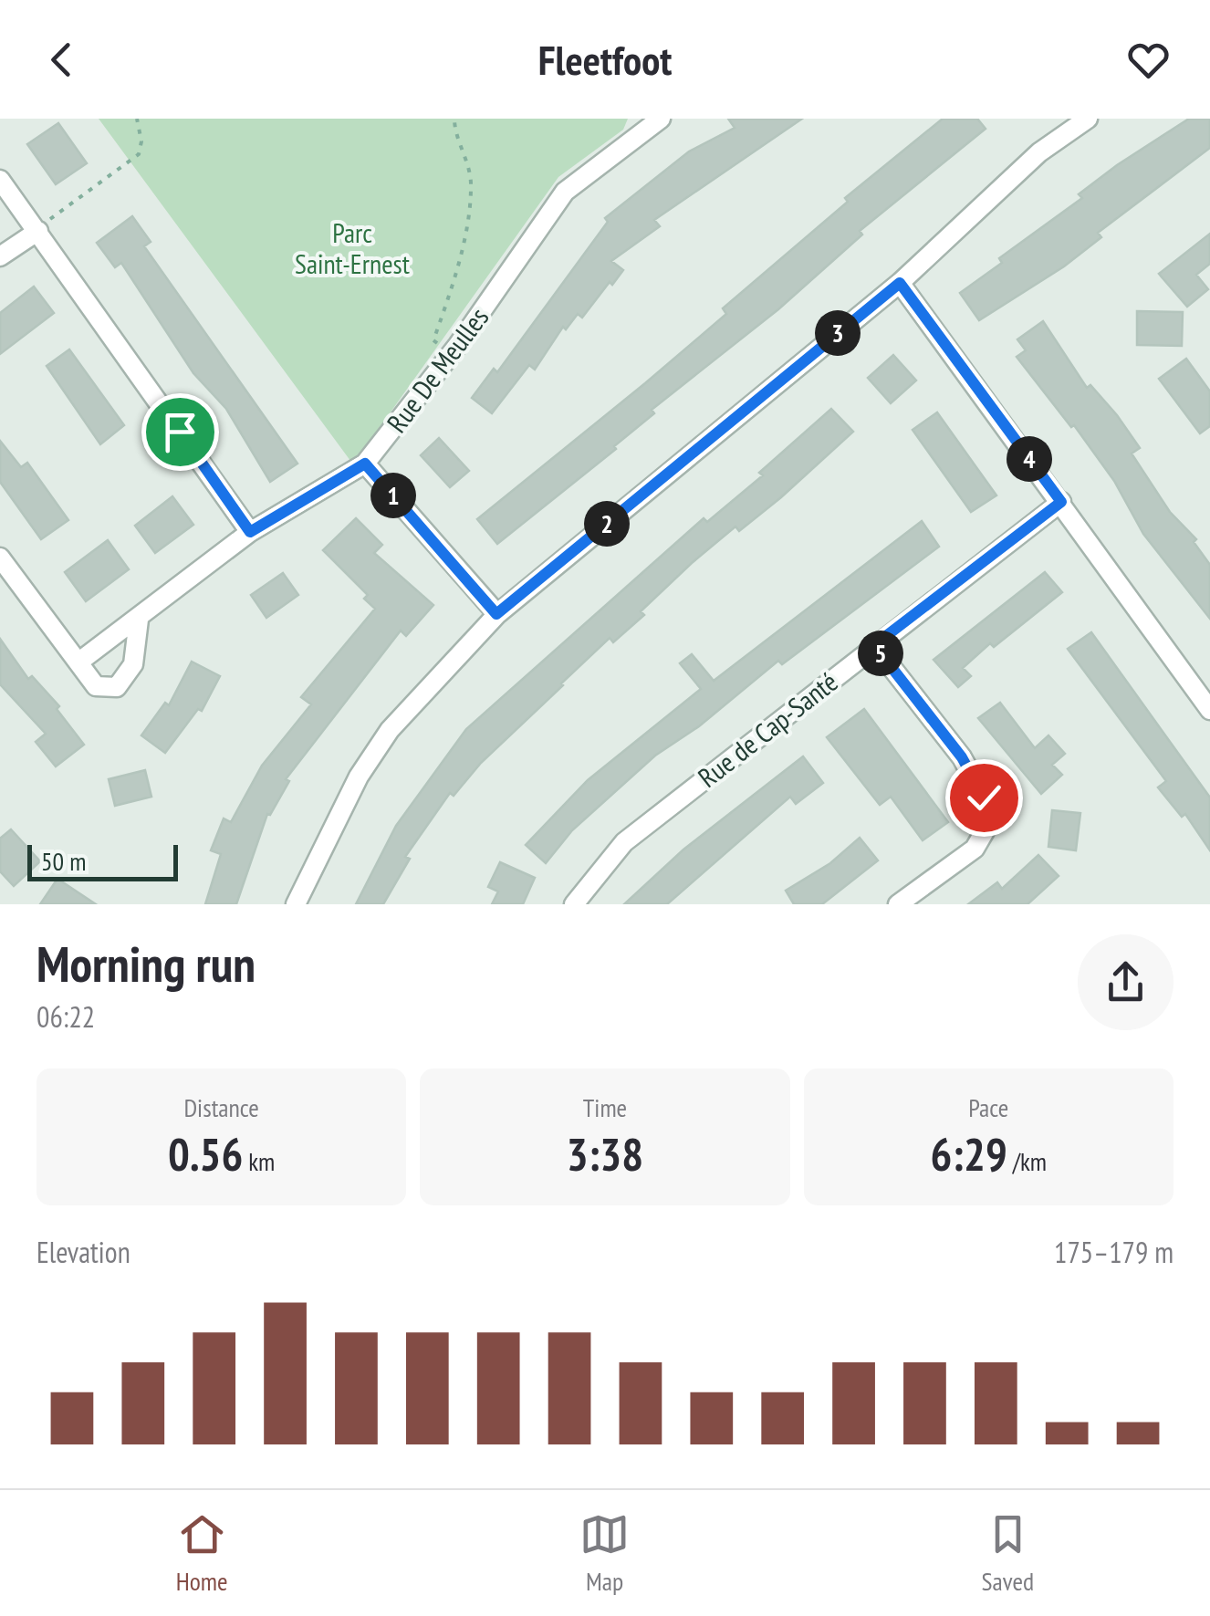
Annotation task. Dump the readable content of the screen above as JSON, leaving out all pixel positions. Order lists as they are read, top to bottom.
{
  "streets": {
    "street": ["Rue De Meulles", "Rue de Cap-Santé"]
  },
  "parks": ["Parc Saint-Ernest"],
  "scale_bar": "50 m",
  "page": {
    "header": "Fleetfoot",
    "pins": [
      "3",
      "4",
      "1",
      "2",
      "5"
    ],
    "scale": "50 m",
    "heading": ["Morning run", "06:22"],
    "stats": [
      ["Distance", "0.56 km"],
      ["Time", "3:38"],
      ["Pace", "6:29 /km"]
    ],
    "chart": ["Elevation", "175–179 m"],
    "tabs": ["Home", "Map", "Saved"]
  }
}
